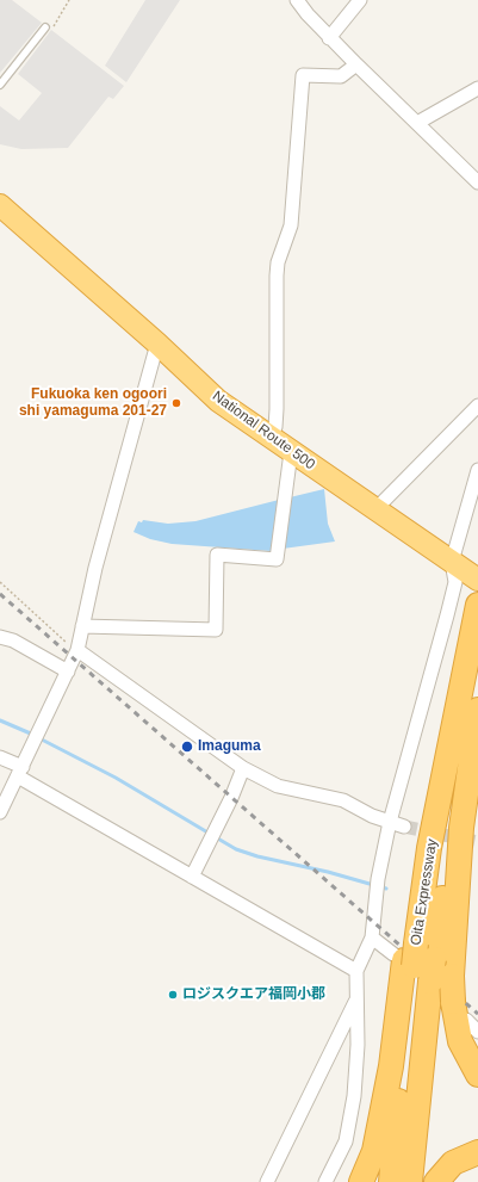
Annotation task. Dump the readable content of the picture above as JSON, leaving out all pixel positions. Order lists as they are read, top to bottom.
{
  "streets": {
    "highway": ["National Route 500", "Oita Expressway"]
  },
  "places": ["Fukuoka ken ogoori shi yamaguma 201-27", "Imaguma", "ロジスクエア福岡小郡"]
}
